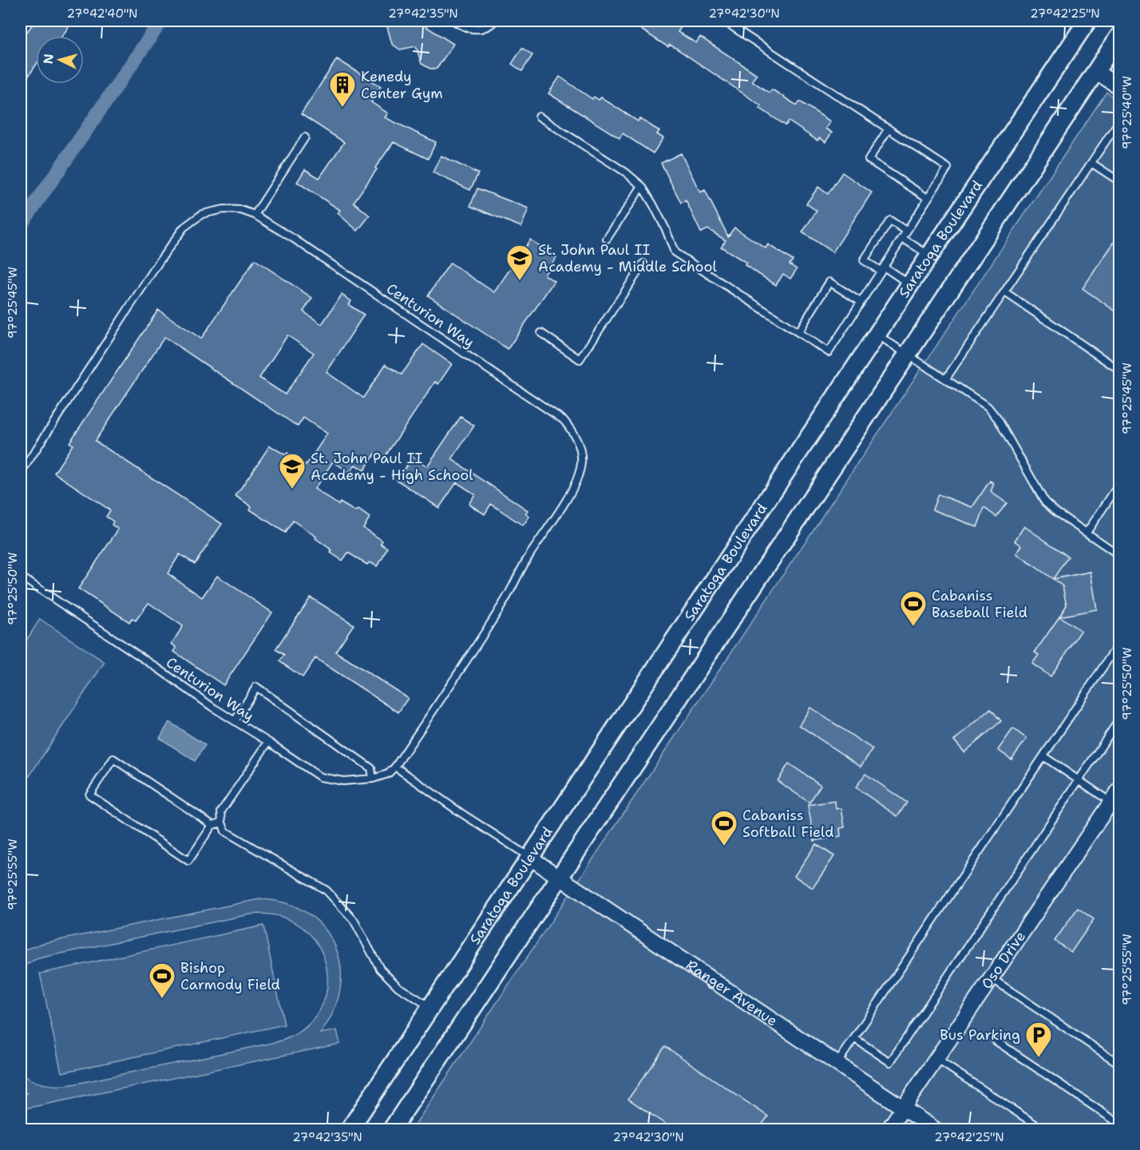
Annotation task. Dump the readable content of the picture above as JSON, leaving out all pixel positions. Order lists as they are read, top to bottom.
{
  "streets": {
    "main road": ["Saratoga Boulevard"],
    "street": ["Oso Drive", "Ranger Avenue"],
    "lane": ["Centurion Way"]
  },
  "crossings": [
    ["Saratoga Boulevard", "Ranger Avenue"],
    ["Oso Drive", "Ranger Avenue"]
  ],
  "places": {
    "building": ["Kenedy Center Gym"],
    "school or university": ["St. John Paul II Academy - Middle School", "St. John Paul II Academy - High School"],
    "sports": ["Cabaniss Baseball Field", "Cabaniss Softball Field", "Bishop Carmody Field"],
    "parking": ["Bus Parking"]
  },
  "north": "left",
  "coordinates": [
    "27°42'40\"N",
    "27°42'35\"N",
    "27°42'30\"N",
    "27°42'25\"N",
    "97°25'40\"W",
    "97°25'45\"W",
    "97°25'50\"W",
    "97°25'55\"W"
  ]
}
